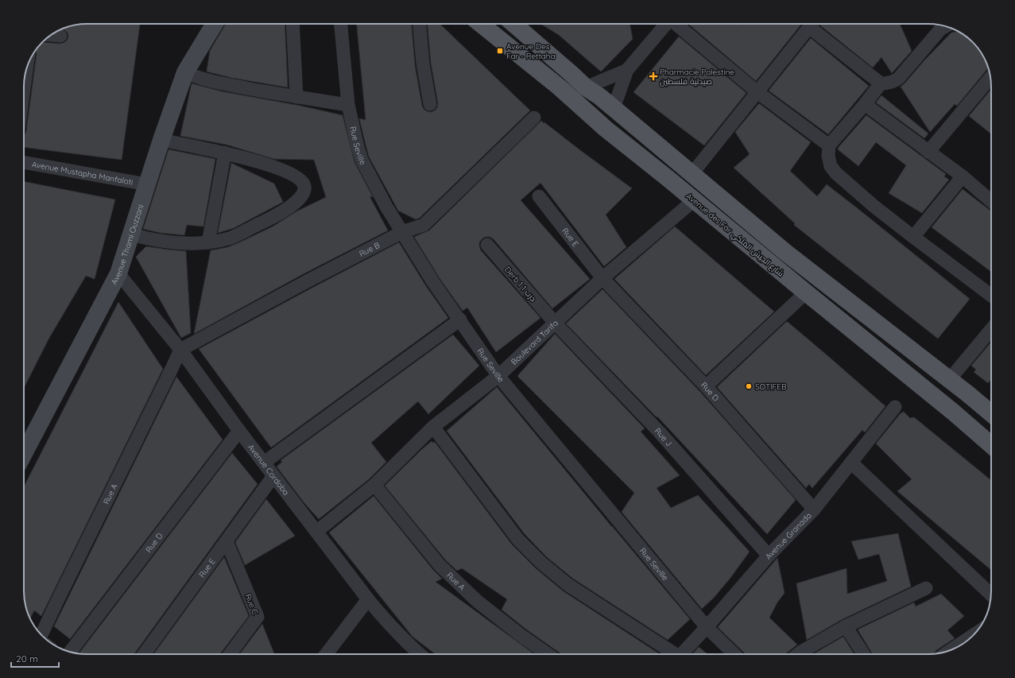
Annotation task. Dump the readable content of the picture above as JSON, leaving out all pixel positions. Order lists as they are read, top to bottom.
{
  "streets": {
    "main road": ["Avenue des Far شارع الجيش الملكي"],
    "street": [
      "Rue Seville",
      "Avenue Mustapha Manfaloti",
      "Rue E",
      "Avenue Thami Ouzzani",
      "Rue B",
      "Derb 1 درب 1",
      "Boulevard Tarifa",
      "Rue D",
      "Rue J",
      "Avenue Cordoba",
      "Rue A",
      "Avenue Granada",
      "Rue C"
    ]
  },
  "crossings": [
    ["Rue Seville", "Rue B"],
    ["Rue Seville", "Boulevard Tarifa"],
    ["Rue Seville", "Avenue Granada"],
    ["Avenue Mustapha Manfaloti", "Avenue Thami Ouzzani"],
    ["Avenue des Far شارع الجيش الملكي", "Boulevard Tarifa"],
    ["Rue E", "Boulevard Tarifa"],
    ["Rue E", "Rue D"],
    ["Rue E", "Avenue Cordoba"],
    ["Rue E", "Rue C"],
    ["Avenue Thami Ouzzani", "Avenue Cordoba"],
    ["Rue B", "Avenue Cordoba"],
    ["Rue B", "Rue A"],
    ["Derb 1 درب 1", "Boulevard Tarifa"],
    ["Derb 1 درب 1", "Rue J"],
    ["Boulevard Tarifa", "Rue D"],
    ["Boulevard Tarifa", "Rue J"],
    ["Boulevard Tarifa", "Avenue Cordoba"],
    ["Boulevard Tarifa", "Rue A"],
    ["Rue D", "Avenue Cordoba"],
    ["Rue D", "Avenue Granada"],
    ["Rue J", "Avenue Granada"],
    ["Avenue Cordoba", "Rue A"]
  ],
  "places": {
    "transit": ["Avenue Des Far - Rettaha"],
    "health": ["Pharmacie Palestine صيدلية فلسطين"],
    "other": ["SOTIFEB"]
  },
  "scale_bar": "20 m"
}
